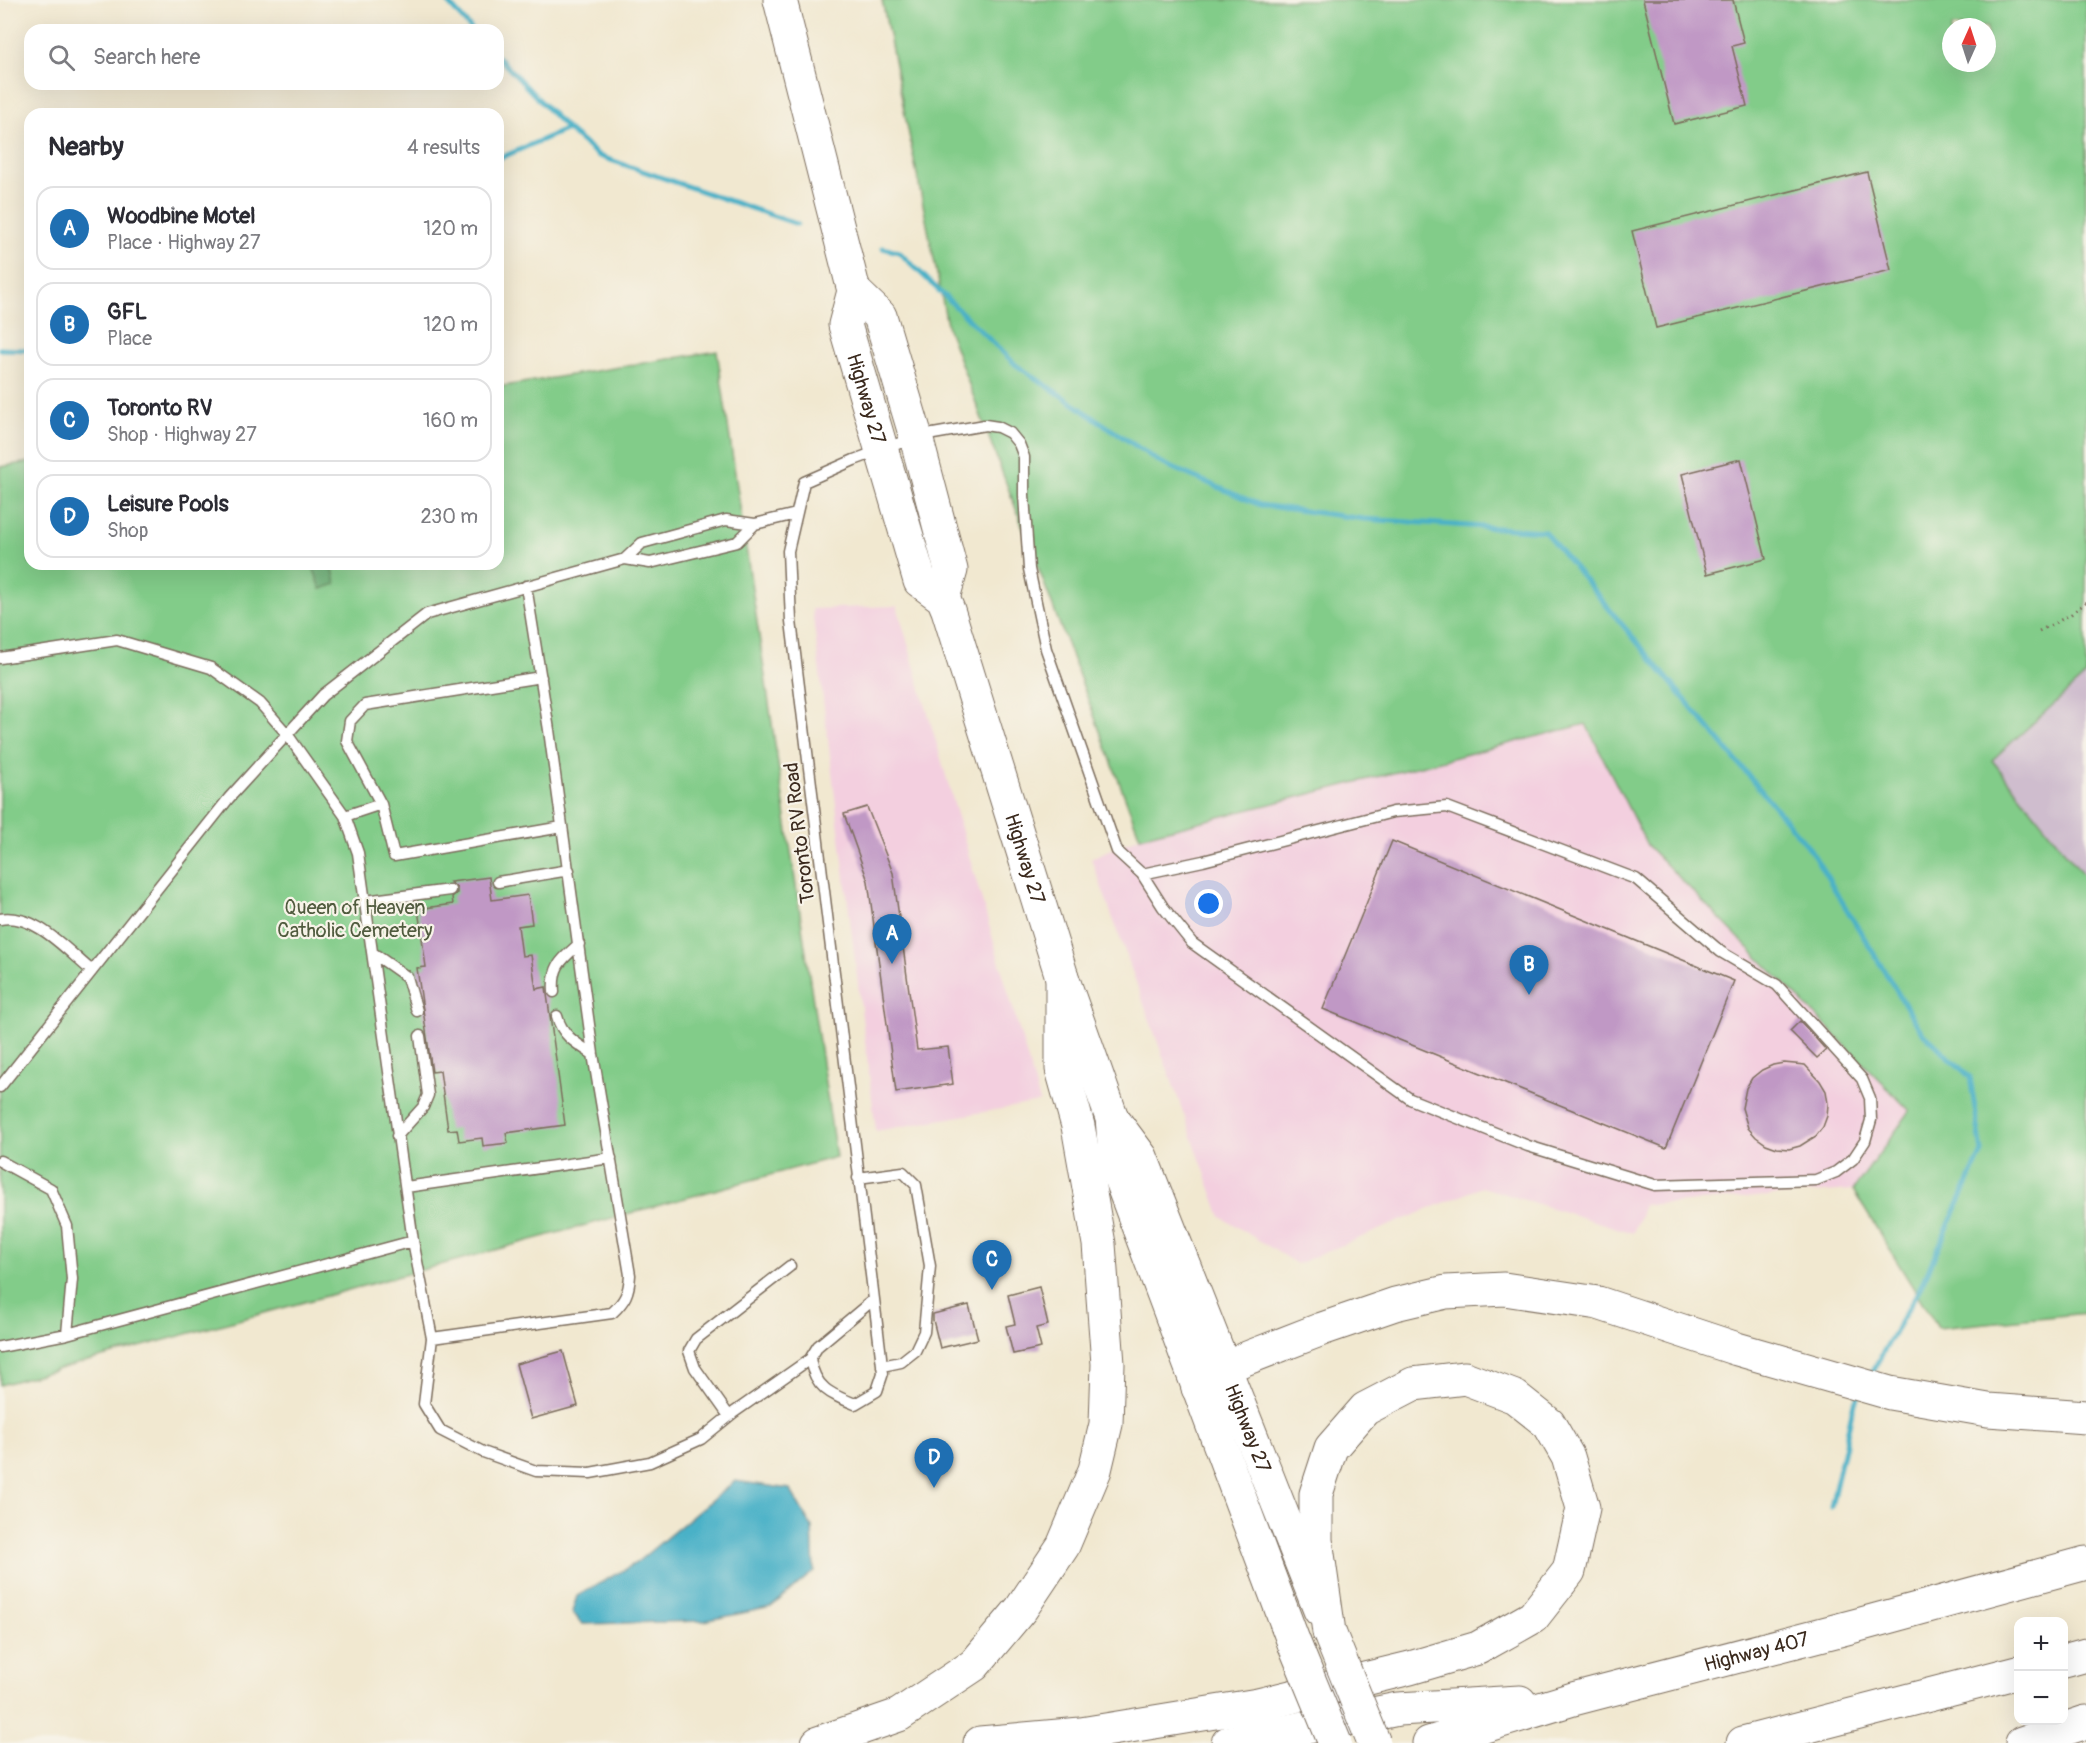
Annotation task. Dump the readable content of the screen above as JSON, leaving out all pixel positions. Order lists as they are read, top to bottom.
{
  "streets": {
    "main road": ["Highway 27", "Highway 407"],
    "lane": ["Toronto RV Road"]
  },
  "crossings": [
    ["Highway 27", "Toronto RV Road"]
  ],
  "parks": ["Queen of Heaven Catholic Cemetery"],
  "north": "top",
  "page": {
    "search": "Search here",
    "heading": ["Nearby", "4 results"],
    "list": [
      {
        "mark": "A",
        "name": "Woodbine Motel",
        "note": "Place · Highway 27",
        "value": "120 m"
      },
      {
        "mark": "B",
        "name": "GFL",
        "note": "Place",
        "value": "120 m"
      },
      {
        "mark": "C",
        "name": "Toronto RV",
        "note": "Shop · Highway 27",
        "value": "160 m"
      },
      {
        "mark": "D",
        "name": "Leisure Pools",
        "note": "Shop",
        "value": "230 m"
      }
    ],
    "pins": [
      "A",
      "B",
      "C",
      "D"
    ],
    "map_buttons": ["+", "−"]
  }
}
